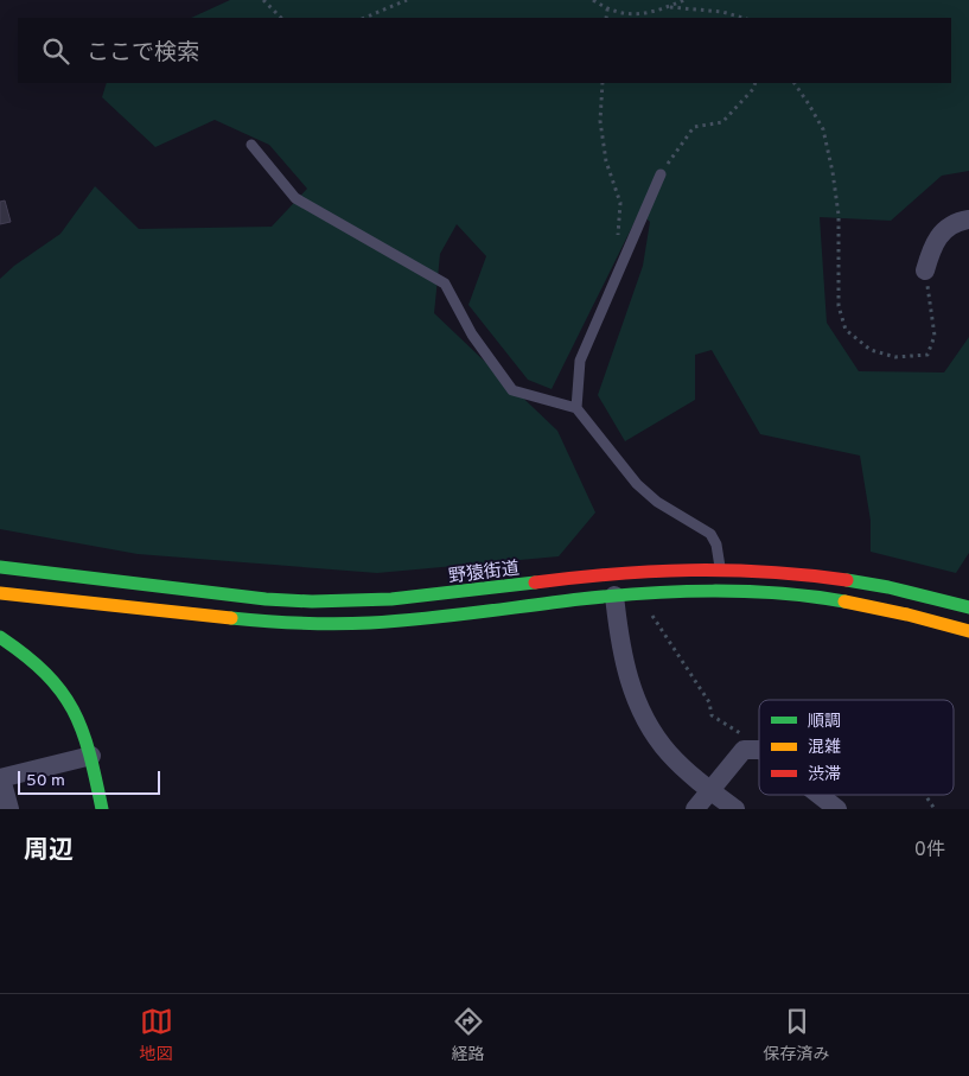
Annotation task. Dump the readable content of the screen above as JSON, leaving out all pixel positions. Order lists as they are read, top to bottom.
{
  "streets": {
    "main road": ["野猿街道"]
  },
  "legend": ["順調", "混雑", "渋滞"],
  "scale_bar": "50 m",
  "page": {
    "search": "ここで検索",
    "scale": "50 m",
    "heading": ["周辺", "0件"],
    "nav": ["地図", "経路", "保存済み"]
  }
}
